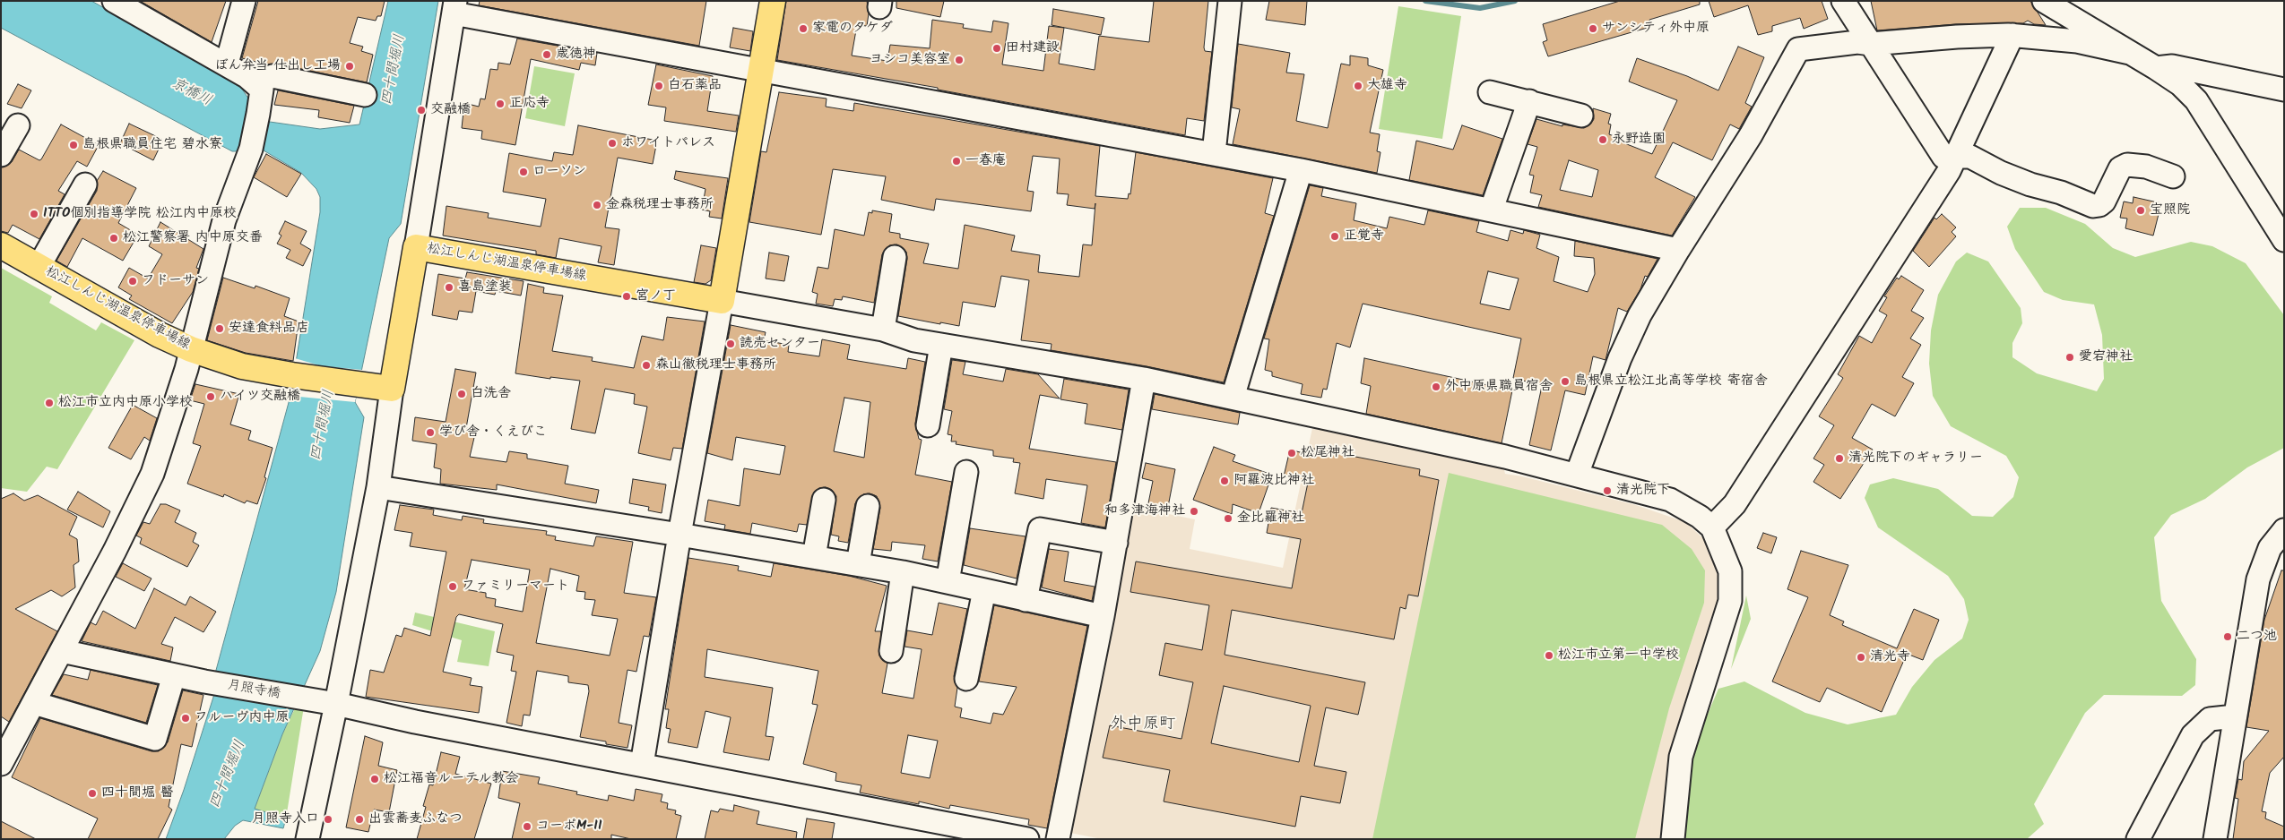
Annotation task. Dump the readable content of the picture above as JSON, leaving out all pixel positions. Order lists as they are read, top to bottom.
{
  "streets": {
    "main road": ["松江しんじ湖温泉停車場線"],
    "street": ["月照寺橋"]
  },
  "districts": ["外中原町"],
  "water": ["四十間堀川", "京橋川"],
  "places": [
    "家電のタケダ",
    "サンシティ外中原",
    "田村建設",
    "歳徳神",
    "ヨシコ美容室",
    "ぼん弁当 仕出し工場",
    "白石薬品",
    "大雄寺",
    "正応寺",
    "交融橋",
    "永野造園",
    "ホワイトパレス",
    "島根県職員住宅 碧水寮",
    "一春庵",
    "ローソン",
    "金森税理士事務所",
    "宝照院",
    "ITTO個別指導学院 松江内中原校",
    "正覚寺",
    "松江警察署 内中原交番",
    "フドーサン",
    "喜島塗装",
    "宮ノ丁",
    "安達食料品店",
    "読売センター",
    "愛宕神社",
    "森山徹税理士事務所",
    "島根県立松江北高等学校 寄宿舎",
    "外中原県職員宿舎",
    "白洗舎",
    "ハイツ交融橋",
    "松江市立内中原小学校",
    "学び舎・くえびこ",
    "松尾神社",
    "清光院下のギャラリー",
    "阿羅波比神社",
    "清光院下",
    "和多津海神社",
    "金比羅神社",
    "ファミリーマート",
    "二つ池",
    "松江市立第一中学校",
    "清光寺",
    "フルーヴ内中原",
    "松江福音ルーテル教会",
    "四十間堀 醫",
    "月照寺入口",
    "出雲蕎麦ふなつ",
    "コーポM-II"
  ]
}
